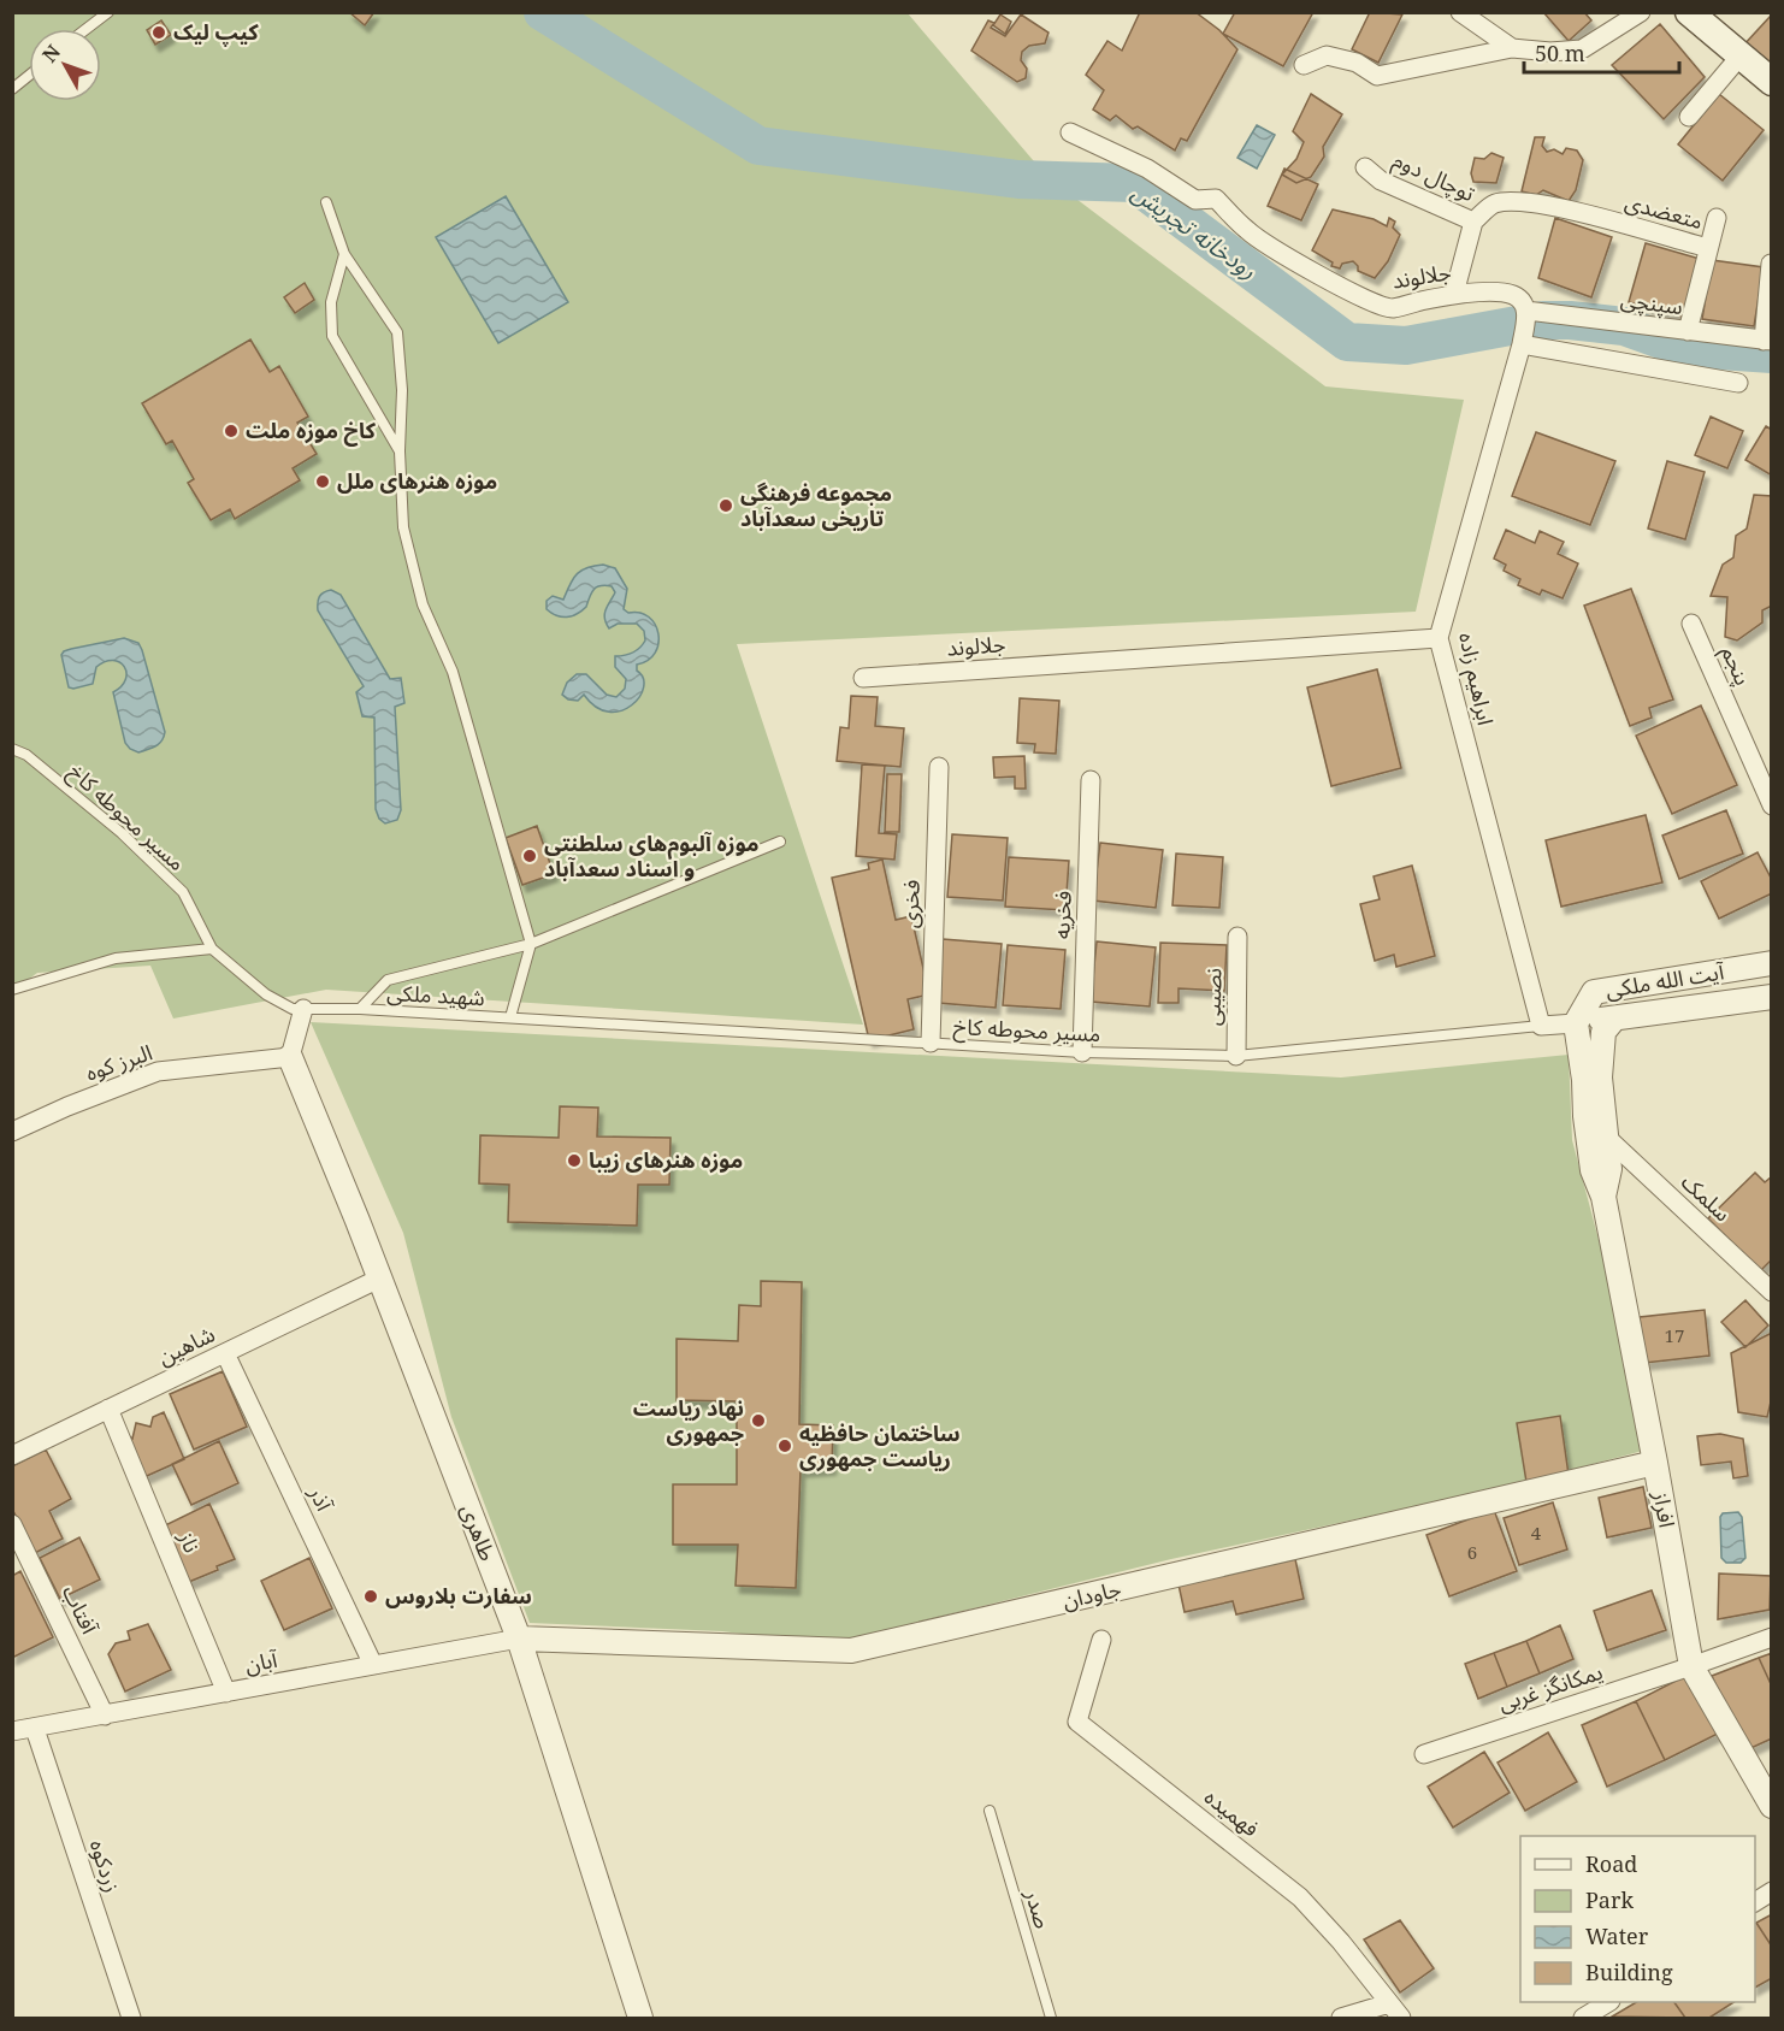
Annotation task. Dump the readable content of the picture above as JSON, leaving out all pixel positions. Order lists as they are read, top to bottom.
{
  "streets": {
    "street": [
      "توچال دوم",
      "متعضدی",
      "جلالوند",
      "سپنچی",
      "پنجم",
      "ابراهیم زاده",
      "فخری",
      "فخریه",
      "آیت الله ملکی",
      "نصیبی",
      "البرز کوه",
      "سلمک",
      "شاهین",
      "آذر",
      "افراز",
      "طاهری",
      "ناز",
      "جاودان",
      "آفتاب",
      "آبان",
      "یمکانگز غربی",
      "فهمیده",
      "زردکوه"
    ],
    "lane": ["مسیر محوطه کاخ", "شهید ملکی", "صدر"]
  },
  "crossings": [
    ["توچال دوم", "متعضدی"],
    ["متعضدی", "سپنچی"],
    ["جلالوند", "سپنچی"],
    ["جلالوند", "ابراهیم زاده"],
    ["ابراهیم زاده", "مسیر محوطه کاخ"],
    ["ابراهیم زاده", "آیت الله ملکی"],
    ["مسیر محوطه کاخ", "فخری"],
    ["مسیر محوطه کاخ", "فخریه"],
    ["مسیر محوطه کاخ", "آیت الله ملکی"],
    ["مسیر محوطه کاخ", "شهید ملکی"],
    ["مسیر محوطه کاخ", "نصیبی"],
    ["آیت الله ملکی", "افراز"],
    ["البرز کوه", "طاهری"],
    ["سلمک", "افراز"],
    ["شاهین", "آذر"],
    ["شاهین", "طاهری"],
    ["شاهین", "ناز"],
    ["آذر", "آبان"],
    ["افراز", "جاودان"],
    ["افراز", "یمکانگز غربی"],
    ["طاهری", "جاودان"],
    ["طاهری", "آبان"],
    ["ناز", "آبان"],
    ["جاودان", "آبان"],
    ["آفتاب", "آبان"],
    ["آبان", "زردکوه"]
  ],
  "water": ["رودخانه تجریش"],
  "places": [
    "کیپ لیک",
    "کاخ موزه ملت",
    "موزه هنرهای ملل",
    "مجموعه فرهنگی تاریخی سعدآباد",
    "موزه آلبوم‌های سلطنتی و اسناد سعدآباد",
    "موزه هنرهای زیبا",
    "نهاد ریاست جمهوری",
    "ساختمان حافظیه ریاست جمهوری",
    "سفارت بلاروس"
  ],
  "house_numbers": ["17", "4", "6"],
  "legend": [
    "Road",
    "Park",
    "Water",
    "Building"
  ],
  "scale_bar": "50 m",
  "north": "top left"
}
